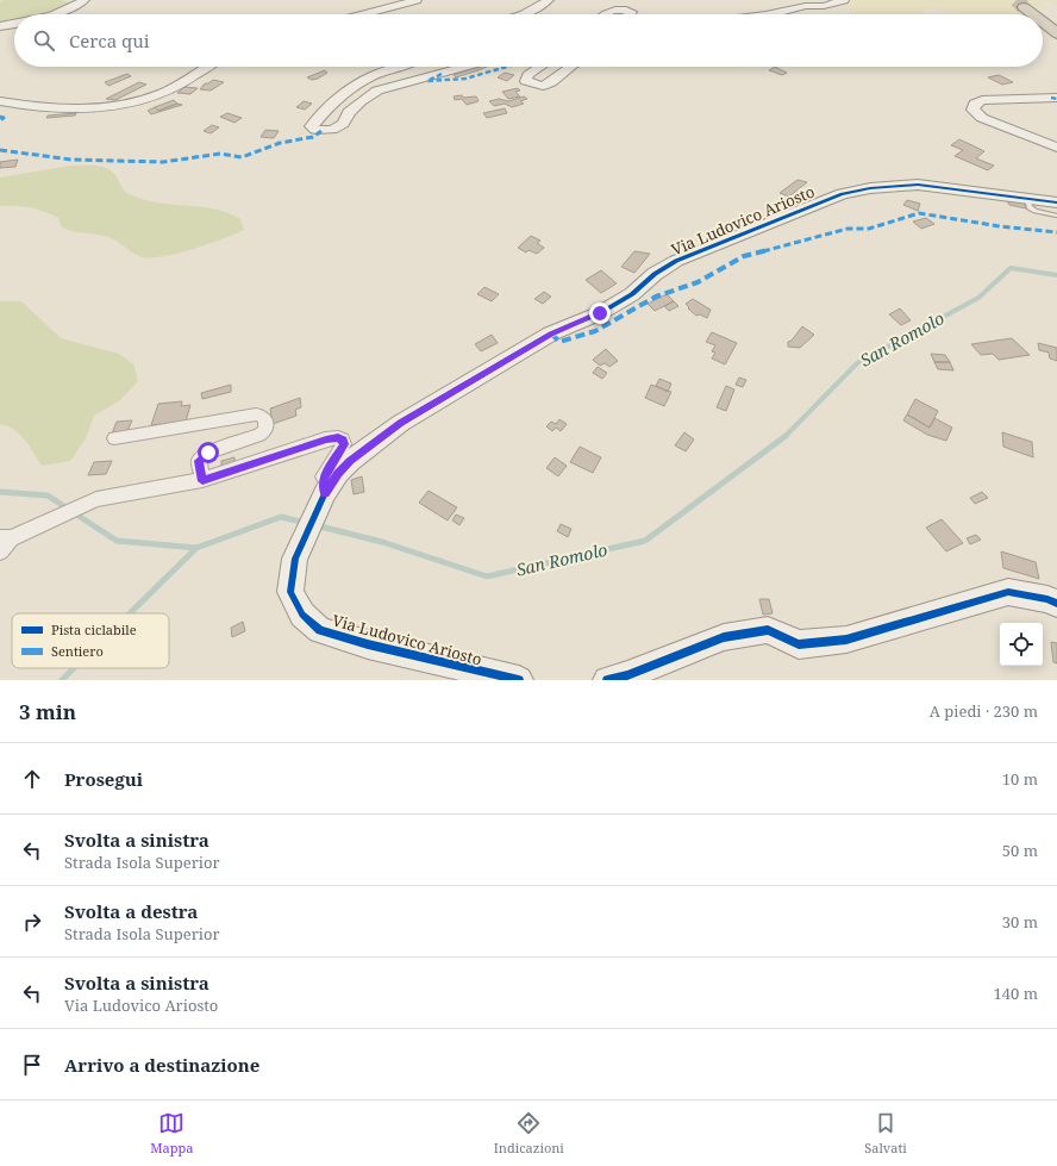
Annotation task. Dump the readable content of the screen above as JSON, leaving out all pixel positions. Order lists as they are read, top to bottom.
{
  "streets": {
    "street": ["Via Ludovico Ariosto"]
  },
  "water": ["San Romolo"],
  "legend": ["Pista ciclabile", "Sentiero"],
  "page": {
    "search": "Cerca qui",
    "heading": ["3 min", "A piedi · 230 m"],
    "list": [
      ["Prosegui", "10 m"],
      ["Svolta a sinistra", "Strada Isola Superior", "50 m"],
      ["Svolta a destra", "Strada Isola Superior", "30 m"],
      ["Svolta a sinistra", "Via Ludovico Ariosto", "140 m"],
      "Arrivo a destinazione"
    ],
    "nav": ["Mappa", "Indicazioni", "Salvati"]
  }
}
